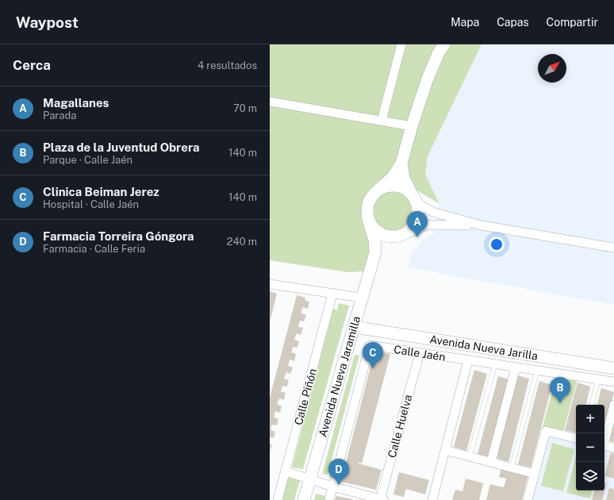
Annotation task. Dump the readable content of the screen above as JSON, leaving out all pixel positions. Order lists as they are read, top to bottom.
{
  "streets": {
    "street": [
      "Avenida Nueva Jarilla",
      "Calle Jaén",
      "Avenida Nueva Jaramilla",
      "Calle Piñón",
      "Calle Huelva"
    ]
  },
  "crossings": [
    ["Avenida Nueva Jarilla", "Avenida Nueva Jaramilla"],
    ["Calle Jaén", "Calle Huelva"]
  ],
  "north": "top right",
  "page": {
    "header": "Waypost",
    "nav": ["Mapa", "Capas", "Compartir"],
    "heading": ["Cerca", "4 resultados"],
    "list": [
      {
        "mark": "A",
        "name": "Magallanes",
        "note": "Parada",
        "value": "70 m"
      },
      {
        "mark": "B",
        "name": "Plaza de la Juventud Obrera",
        "note": "Parque · Calle Jaén",
        "value": "140 m"
      },
      {
        "mark": "C",
        "name": "Clinica Beiman Jerez",
        "note": "Hospital · Calle Jaén",
        "value": "140 m"
      },
      {
        "mark": "D",
        "name": "Farmacia Torreira Góngora",
        "note": "Farmacia · Calle Feria",
        "value": "240 m"
      }
    ],
    "pins": [
      "A",
      "C",
      "B",
      "D"
    ],
    "map_buttons": ["+", "−"]
  }
}
